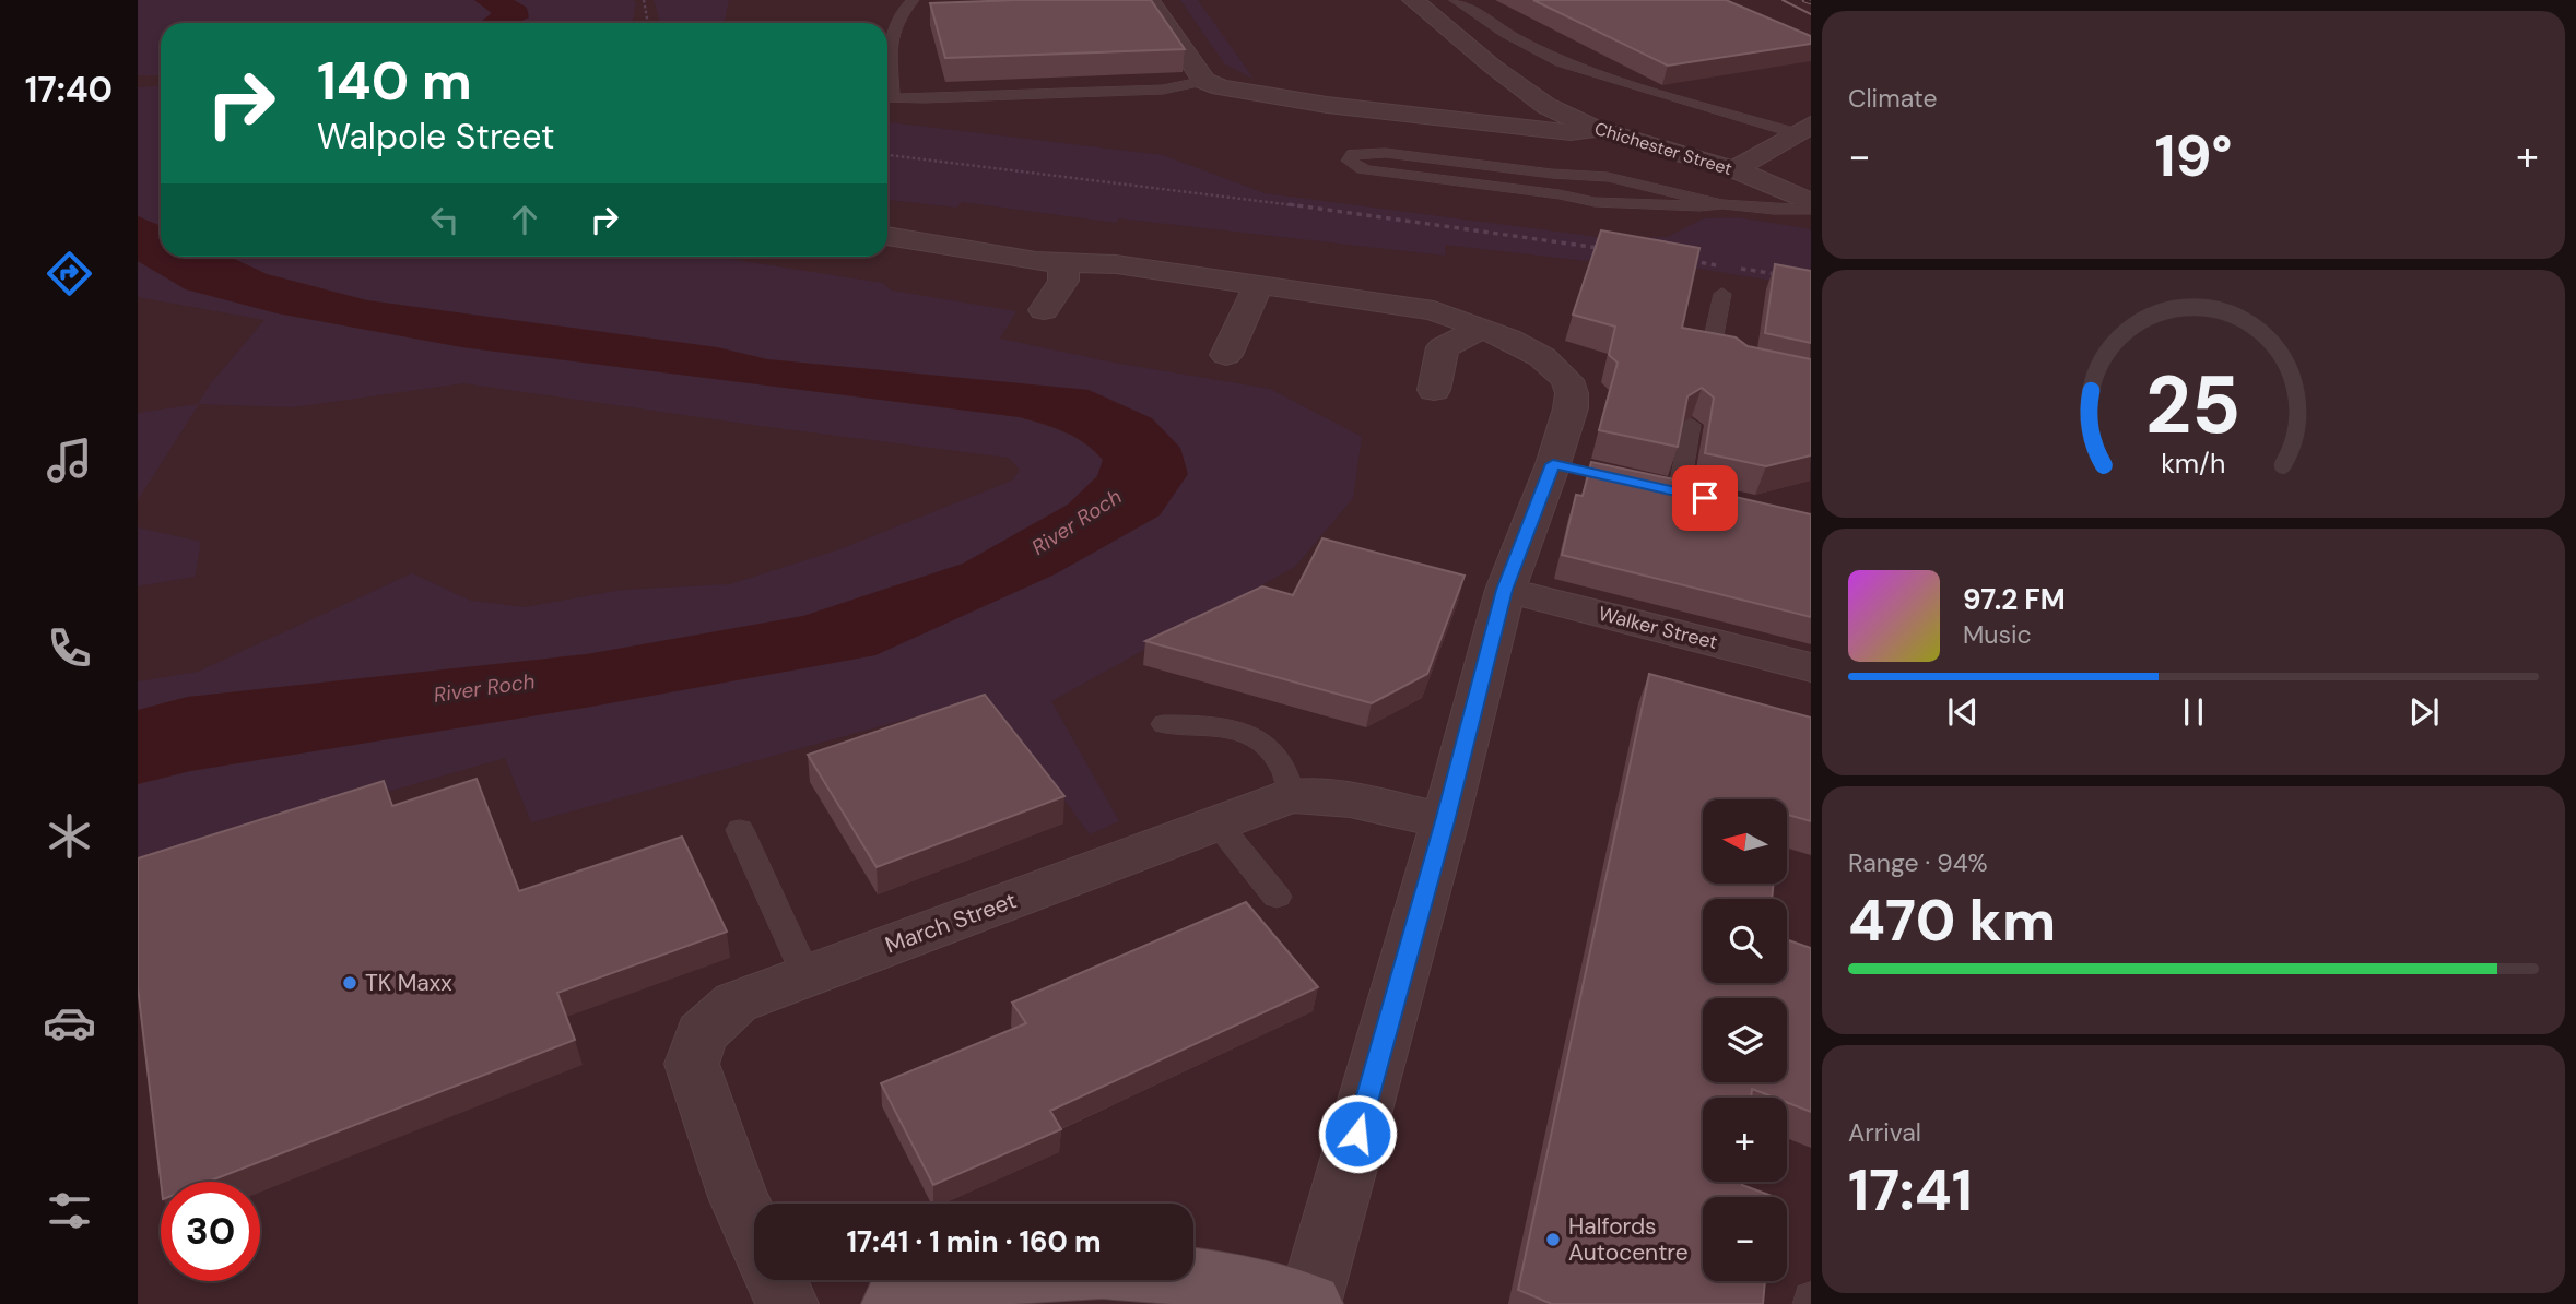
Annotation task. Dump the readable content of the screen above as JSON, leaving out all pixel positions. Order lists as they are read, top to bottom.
{
  "streets": {
    "street": ["Chichester Street", "Walker Street", "March Street"]
  },
  "water": ["River Roch"],
  "places": ["TK Maxx", "Halfords Autocentre"],
  "north": "left",
  "page": {
    "tabs": "17:40",
    "tile": [
      "Climate",
      ["Range · 94%", "470 km"],
      ["Arrival", "17:41"]
    ],
    "turn": ["140 m", "Walpole Street"],
    "heat": ["−", "19°", "+"],
    "song": ["97.2 FM", "Music"],
    "map_buttons": ["+", "−"],
    "limit": "30",
    "trip": "17:41 · 1 min · 160 m",
    "gauge": ["25", "km/h"]
  }
}
